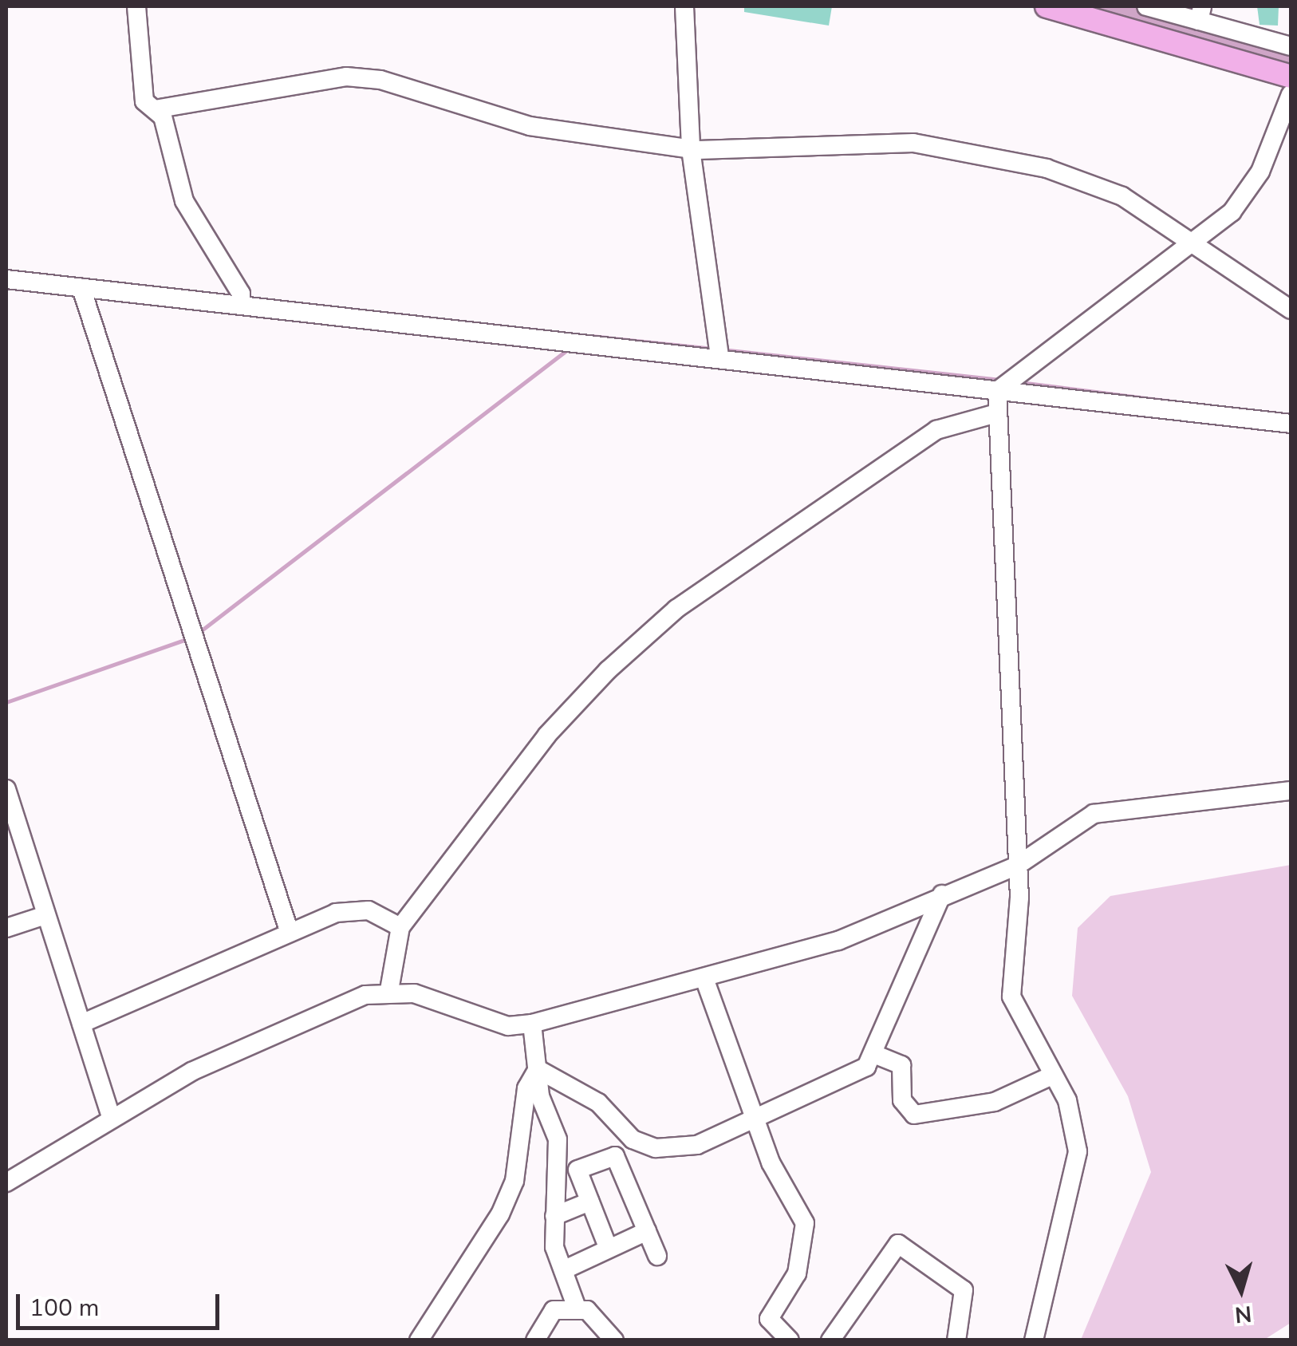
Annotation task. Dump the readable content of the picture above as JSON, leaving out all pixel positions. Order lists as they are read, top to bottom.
{
  "scale_bar": "100 m",
  "north": "bottom"
}
